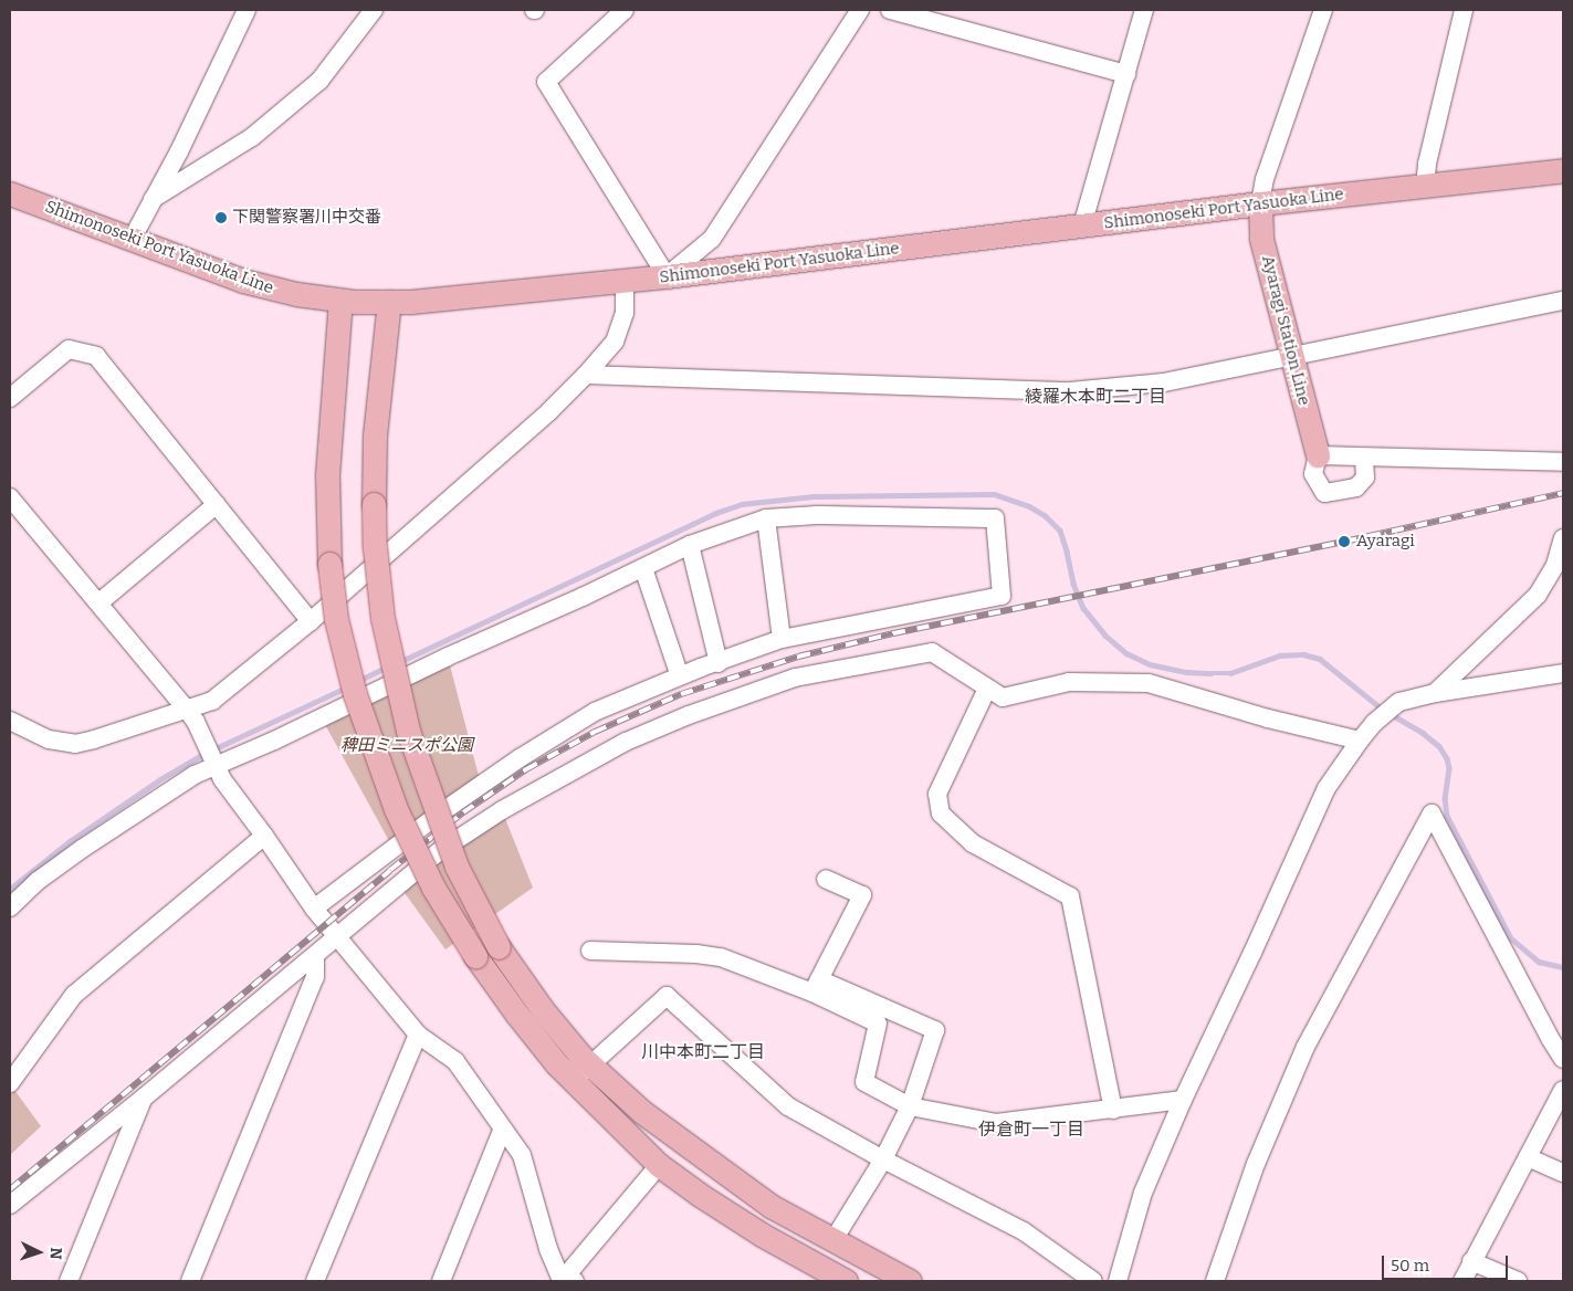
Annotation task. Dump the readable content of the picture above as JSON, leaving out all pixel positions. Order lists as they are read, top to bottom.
{
  "streets": {
    "main road": ["Shimonoseki Port Yasuoka Line", "Ayaragi Station Line"]
  },
  "crossings": [
    ["Shimonoseki Port Yasuoka Line", "Ayaragi Station Line"]
  ],
  "districts": ["綾羅木本町二丁目", "川中本町二丁目", "伊倉町一丁目"],
  "parks": ["稗田ミニスポ公園"],
  "places": ["下関警察署川中交番", "Ayaragi"],
  "scale_bar": "50 m",
  "north": "right"
}
